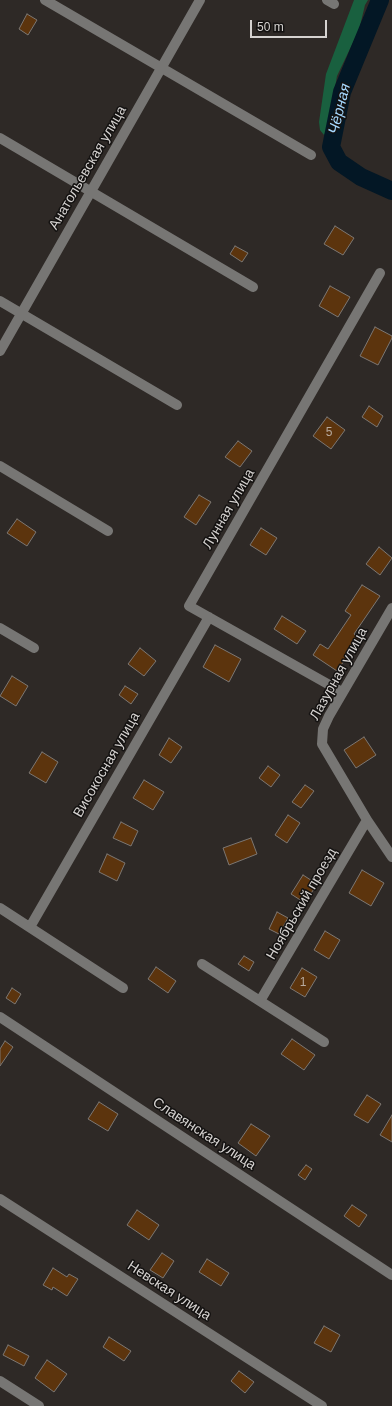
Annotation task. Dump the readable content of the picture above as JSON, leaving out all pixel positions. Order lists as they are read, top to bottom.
{
  "streets": {
    "street": [
      "Анатольевская улица",
      "Лунная улица",
      "Лазурная улица",
      "Високосная улица",
      "Ноябрьский проезд",
      "Славянская улица",
      "Невская улица"
    ]
  },
  "crossings": [
    ["Лунная улица", "Лазурная улица"],
    ["Лунная улица", "Високосная улица"],
    ["Лазурная улица", "Ноябрьский проезд"]
  ],
  "water": ["Чёрная"],
  "house_numbers": ["5", "1"],
  "scale_bar": "50 m"
}
